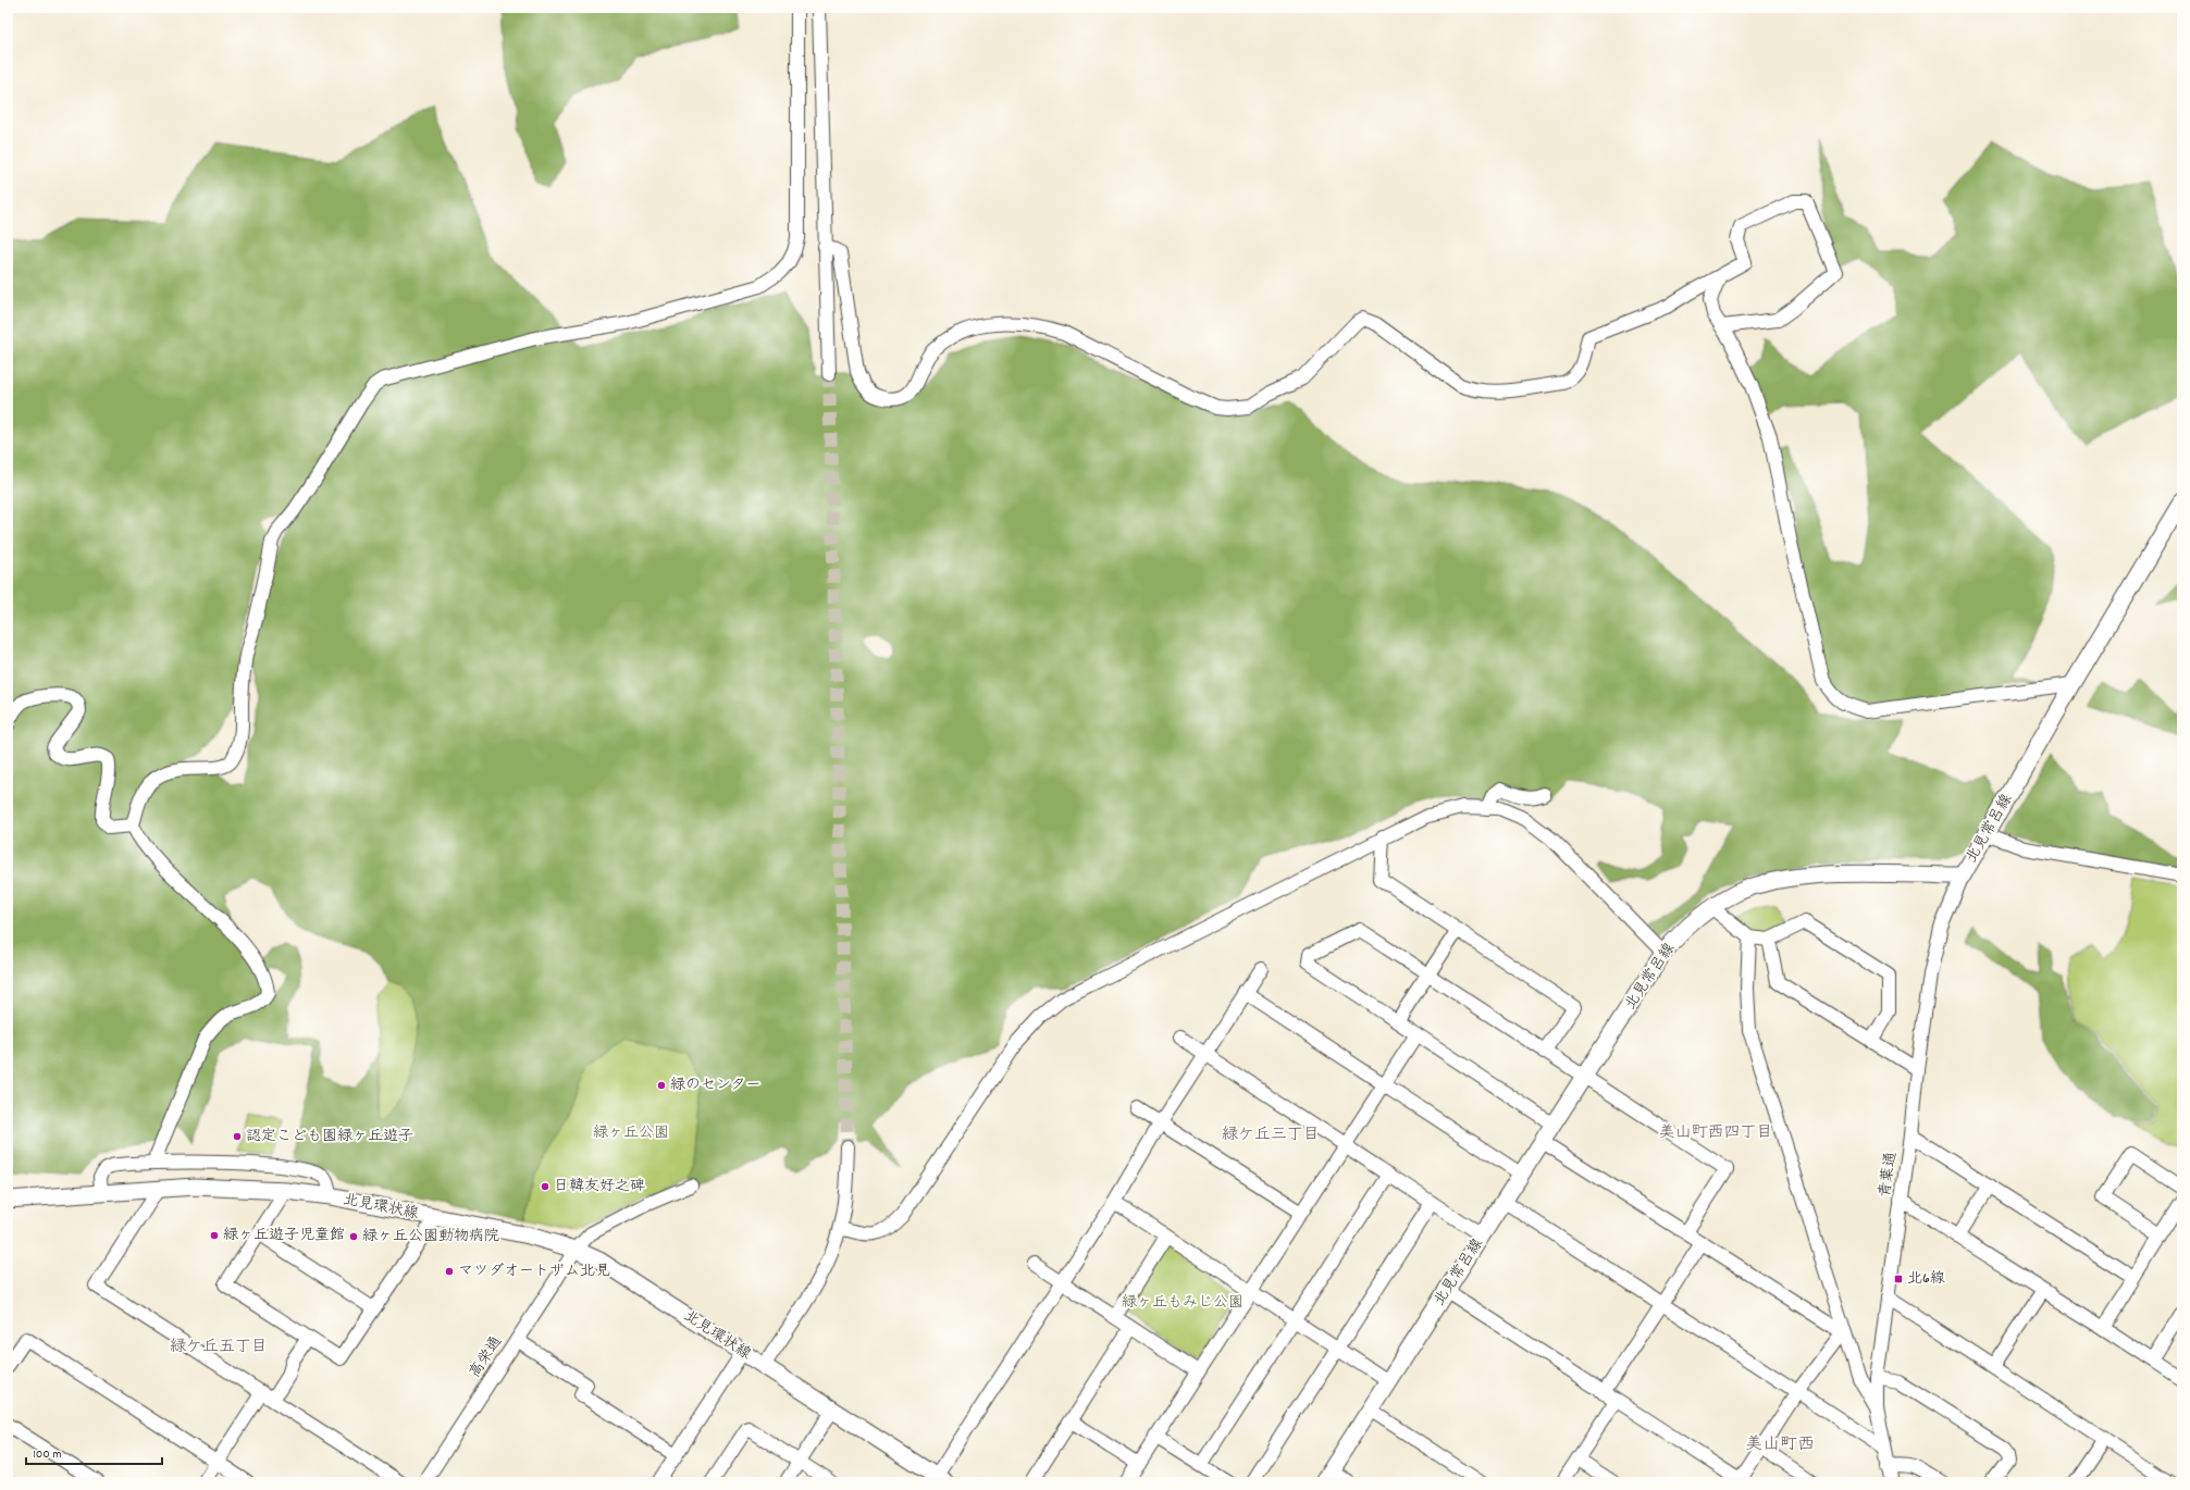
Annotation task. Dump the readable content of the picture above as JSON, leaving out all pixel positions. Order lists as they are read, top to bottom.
{
  "streets": {
    "main road": ["北見常呂線", "北見環状線"],
    "street": ["青葉通", "高栄通"]
  },
  "crossings": [
    ["北見常呂線", "青葉通"],
    ["北見環状線", "高栄通"]
  ],
  "districts": [
    "美山町西四丁目",
    "緑ケ丘三丁目",
    "緑ケ丘五丁目",
    "美山町西"
  ],
  "parks": ["緑ヶ丘公園", "緑ヶ丘もみじ公園"],
  "places": {
    "other": [
      "緑のセンター",
      "認定こども園緑ヶ丘遊子",
      "日韓友好之碑",
      "緑ヶ丘遊子児童館",
      "緑ヶ丘公園動物病院",
      "マツダオートザム北見"
    ],
    "transit": ["北6線"]
  },
  "scale_bar": "100 m"
}
